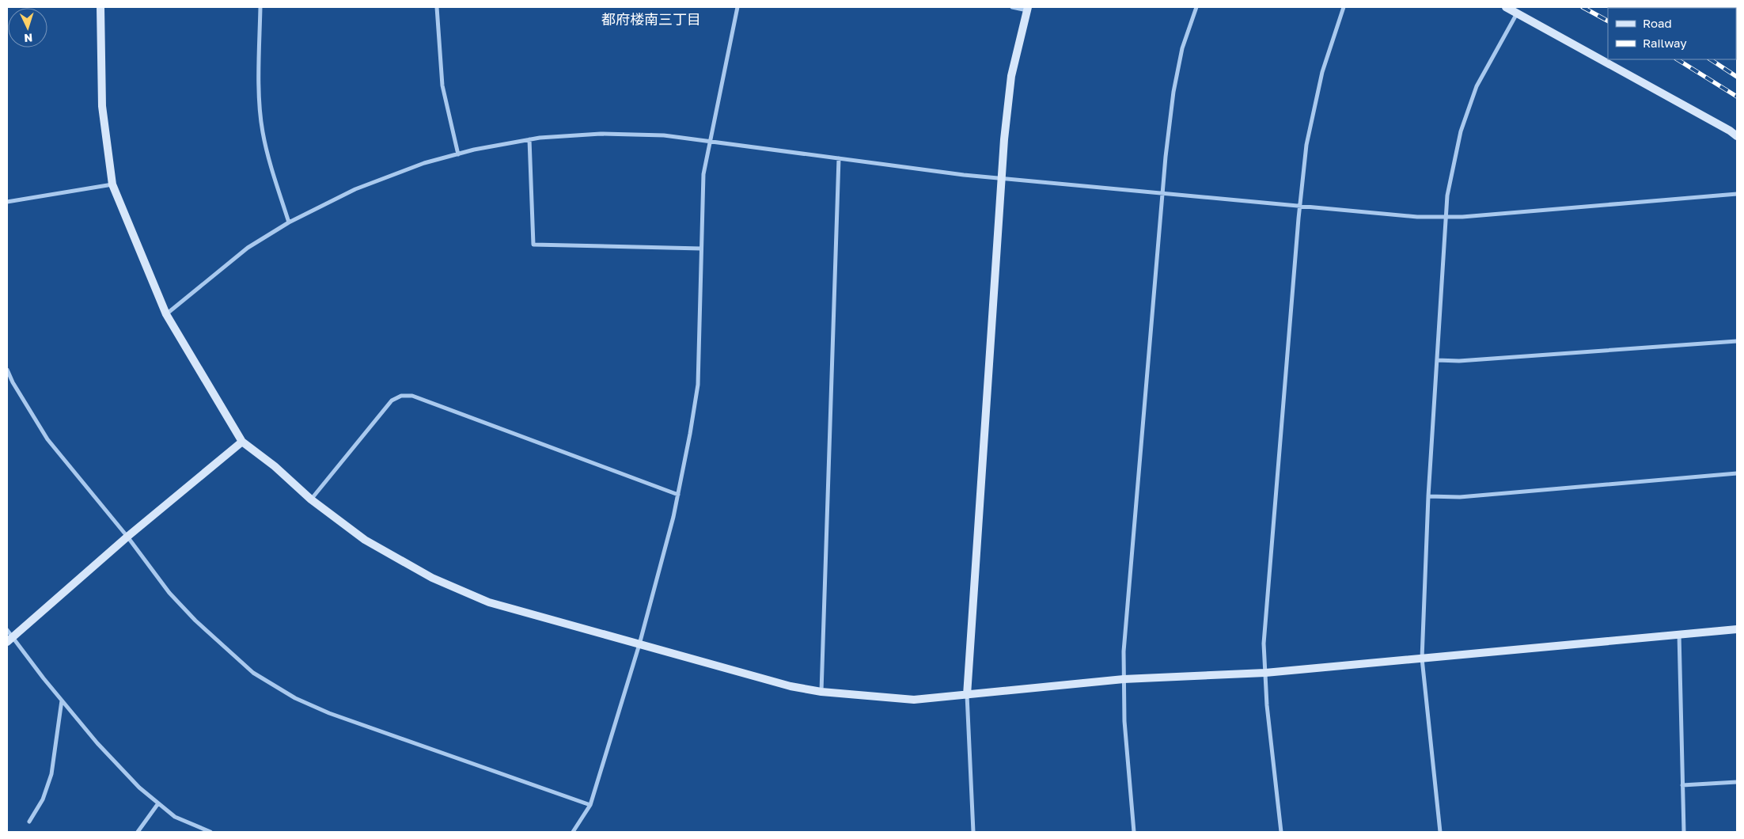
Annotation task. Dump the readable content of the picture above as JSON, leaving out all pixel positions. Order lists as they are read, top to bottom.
{
  "districts": ["都府楼南三丁目"],
  "legend": ["Road", "Railway"],
  "north": "bottom"
}
